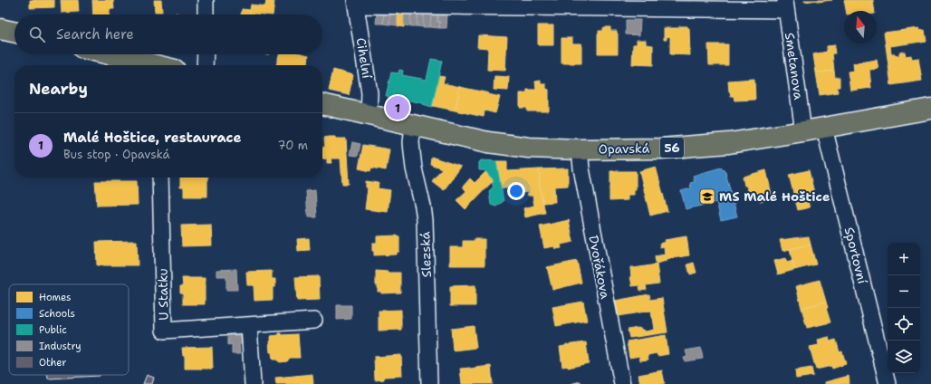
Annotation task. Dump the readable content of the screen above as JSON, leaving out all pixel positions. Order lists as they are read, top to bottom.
{
  "streets": {
    "main road": ["56", "Opavská"],
    "street": [
      "Cihelní",
      "Smetanova",
      "Slezská",
      "Sportovní",
      "Dvořákova",
      "U Statku"
    ]
  },
  "crossings": [
    ["Cihelní", "Opavská"],
    ["Smetanova", "Opavská"],
    ["Opavská", "Slezská"],
    ["Opavská", "Sportovní"],
    ["Opavská", "Dvořákova"]
  ],
  "places": {
    "school or university": ["MS Malé Hoštice"]
  },
  "legend": [
    "Homes",
    "Schools",
    "Public",
    "Industry",
    "Other"
  ],
  "north": "top",
  "page": {
    "search": "Search here",
    "heading": "Nearby",
    "pins": "1",
    "list": [
      {
        "mark": "1",
        "name": "Malé Hoštice, restaurace",
        "note": "Bus stop · Opavská",
        "value": "70 m"
      }
    ],
    "map_buttons": ["+", "−"]
  }
}
